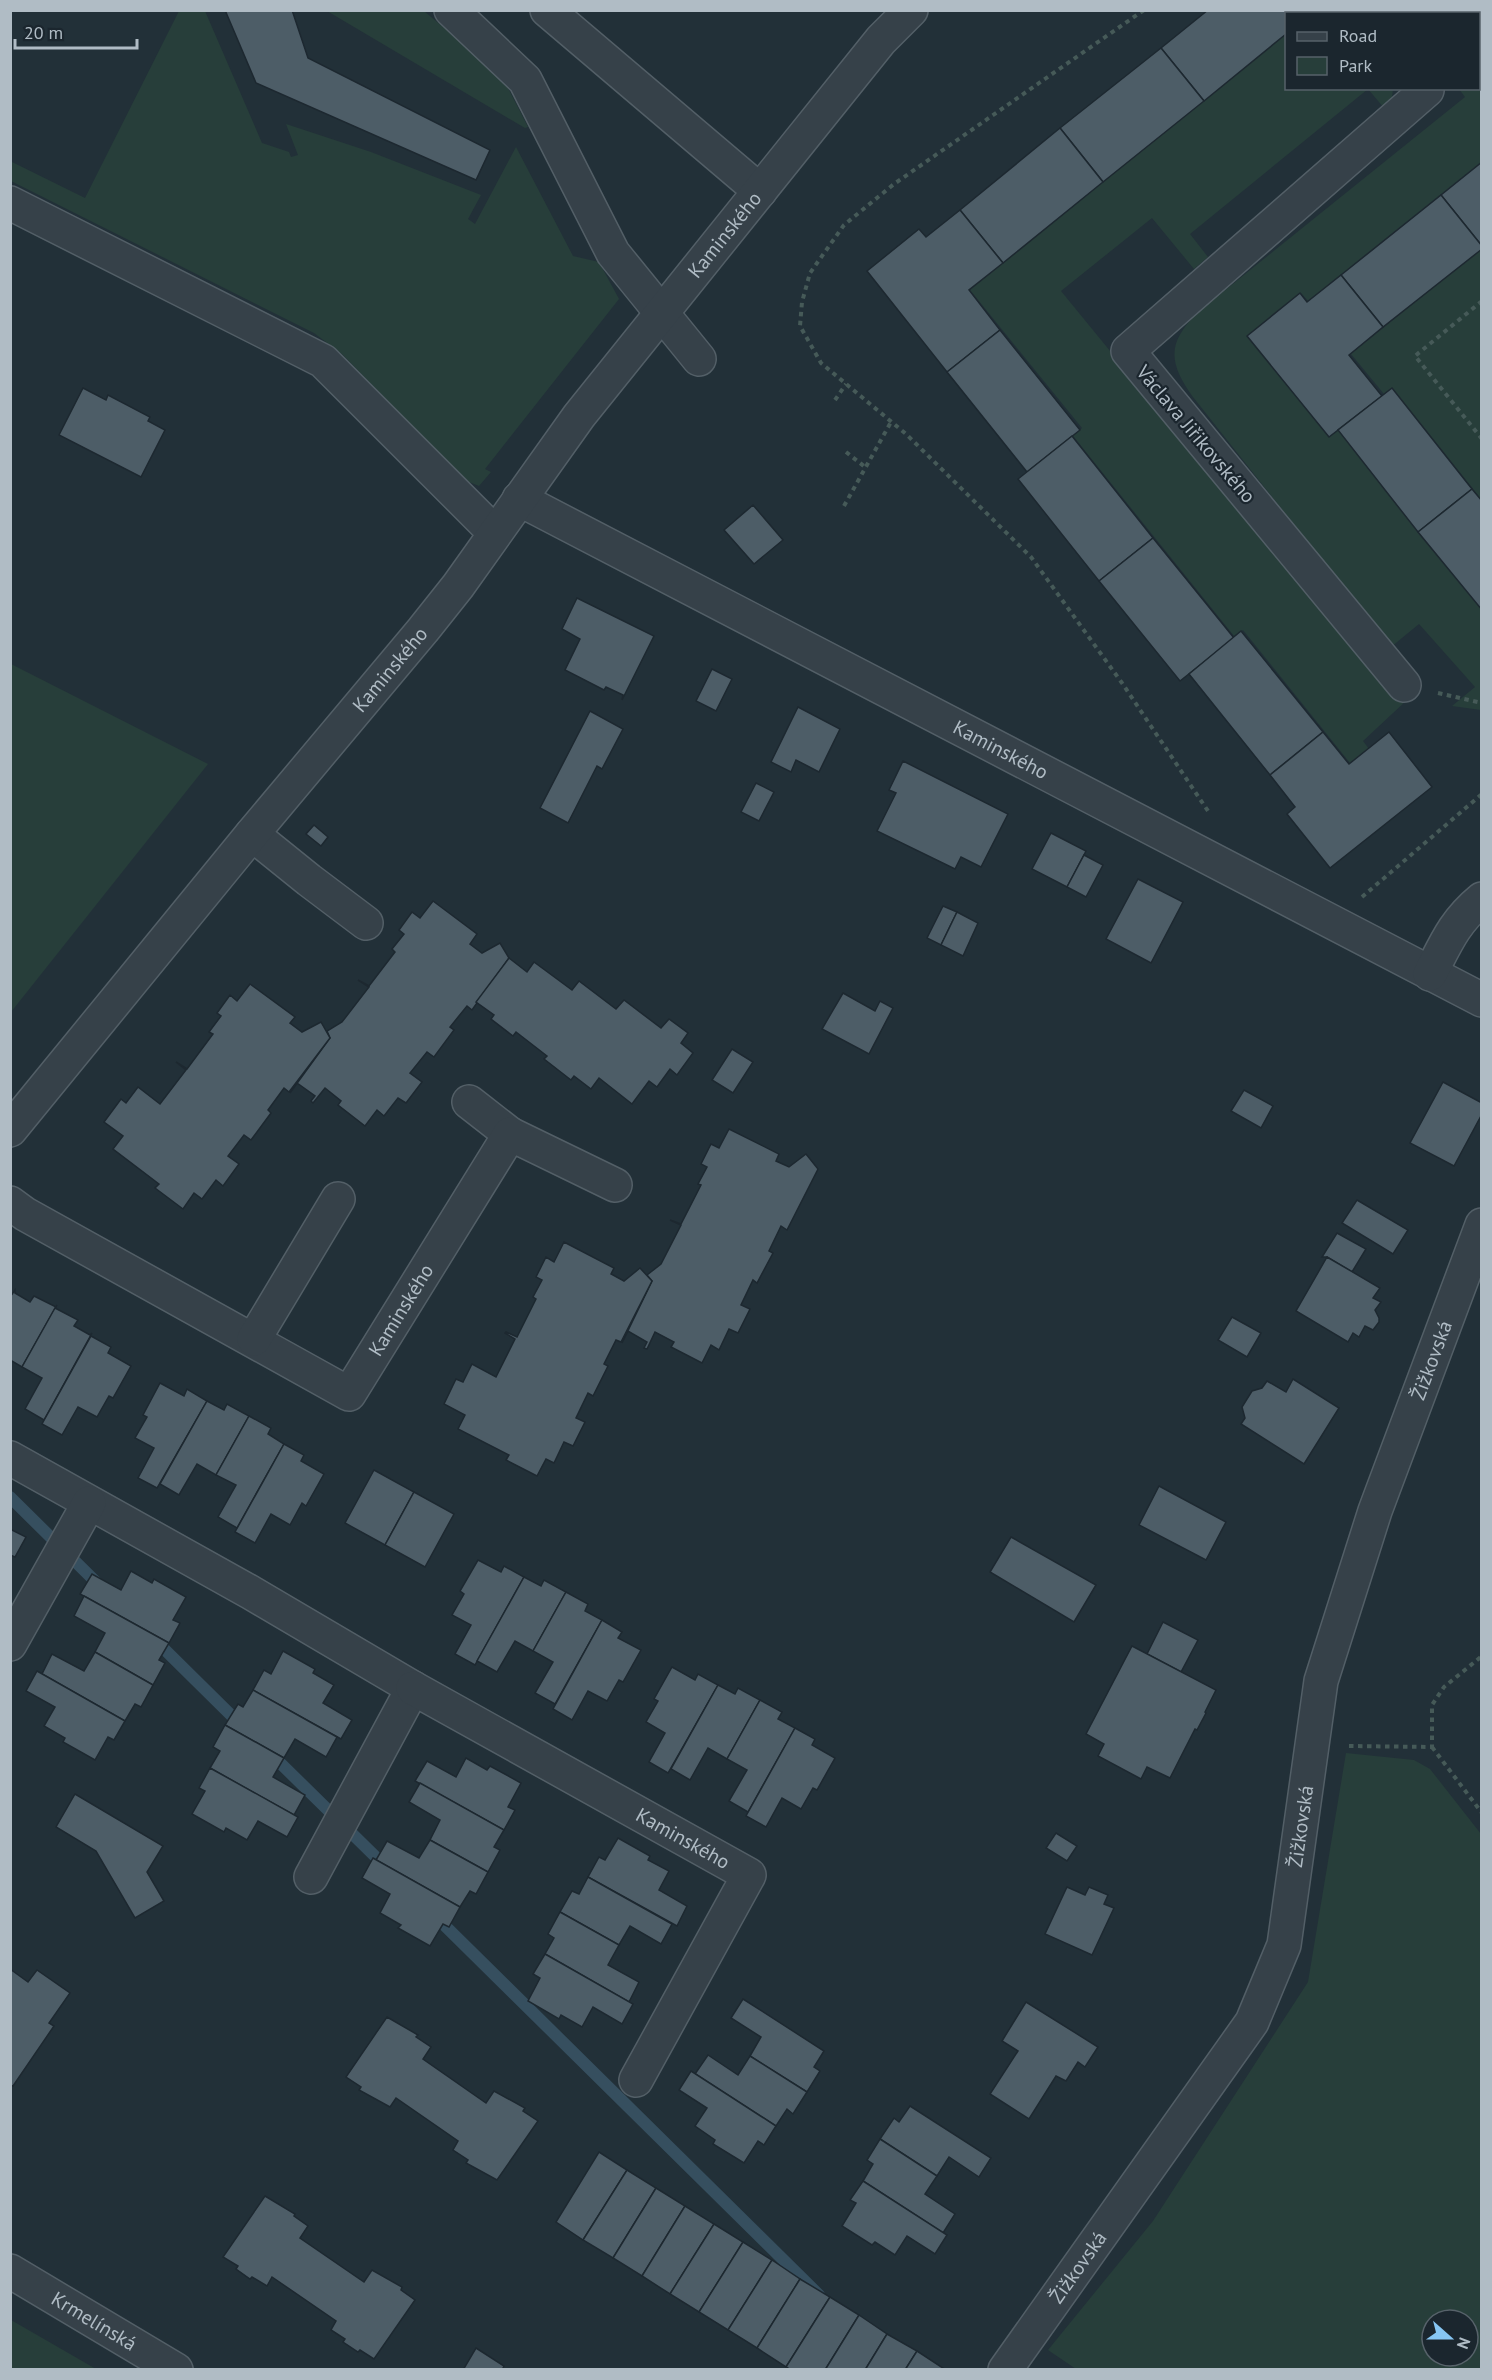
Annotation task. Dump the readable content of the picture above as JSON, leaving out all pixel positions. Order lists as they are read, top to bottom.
{
  "streets": {
    "street": [
      "Kaminského",
      "Václava Jiřikovského",
      "Žižkovská",
      "Krmelínská"
    ]
  },
  "legend": ["Road", "Park"],
  "scale_bar": "20 m",
  "north": "right"
}
